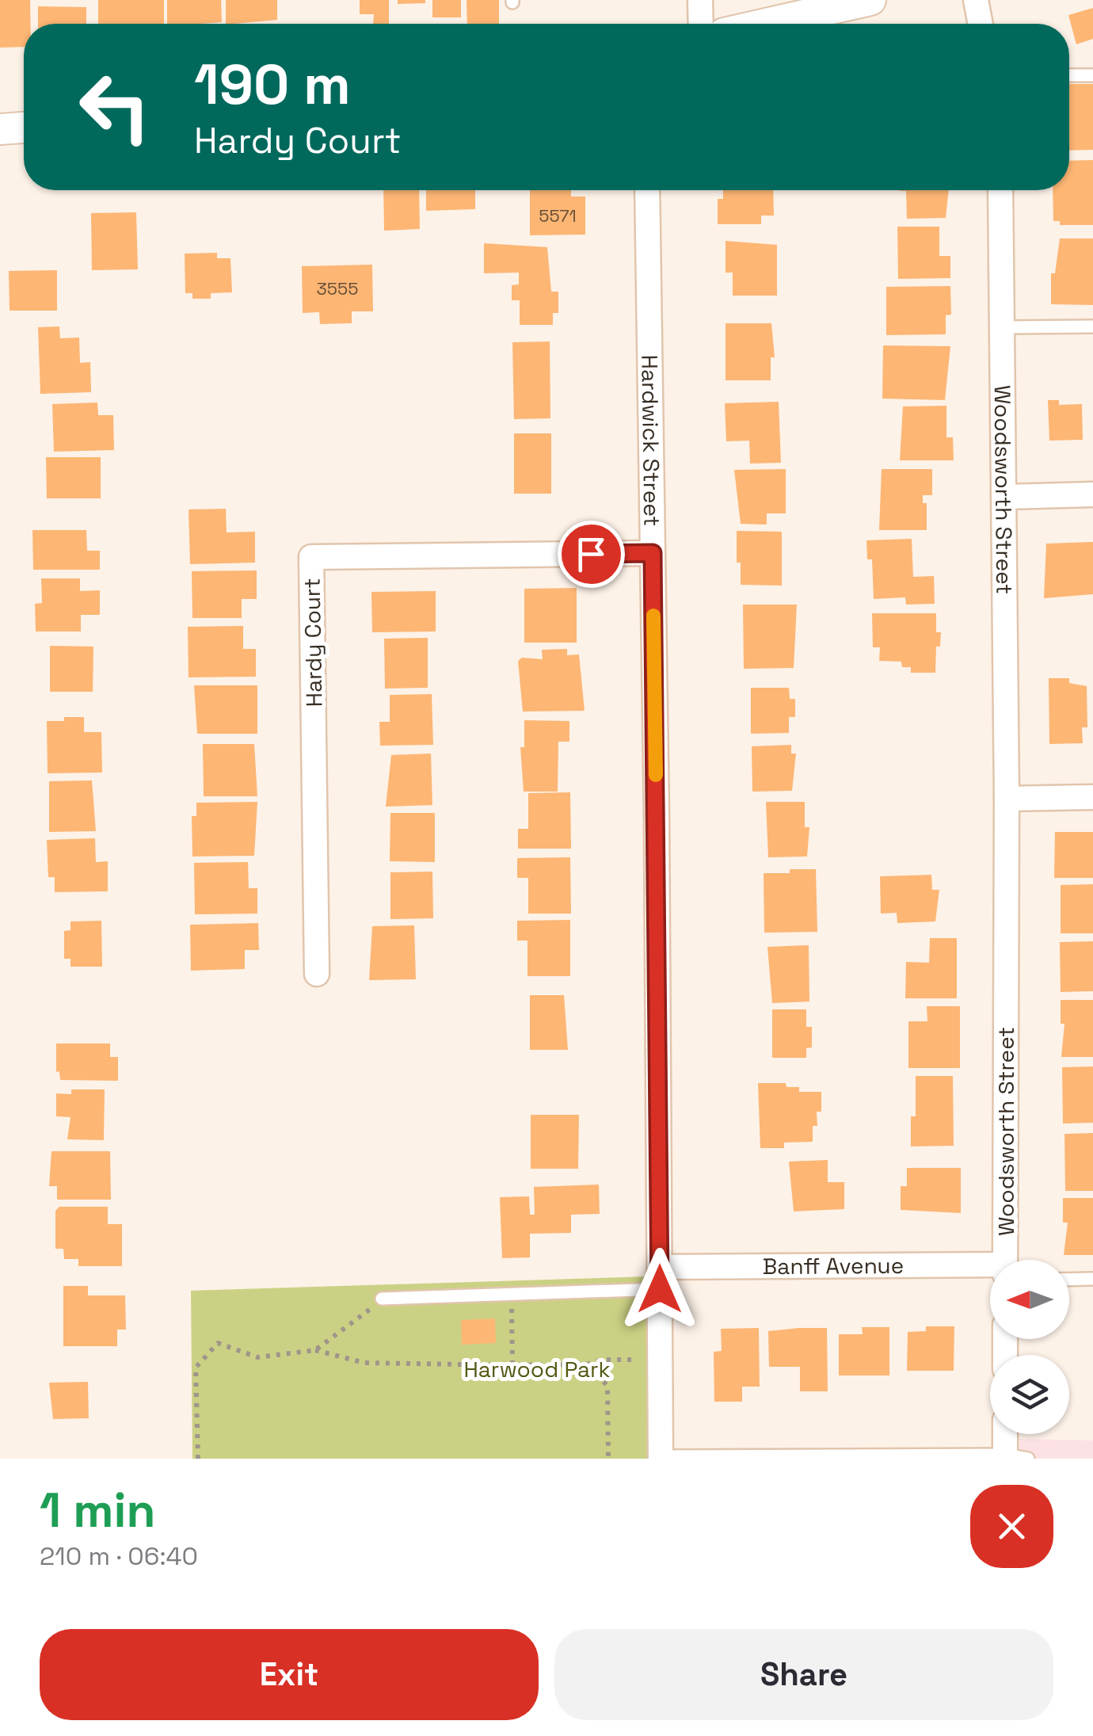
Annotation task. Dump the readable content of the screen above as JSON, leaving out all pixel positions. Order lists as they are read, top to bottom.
{
  "streets": {
    "street": [
      "Hardwick Street",
      "Woodsworth Street",
      "Hardy Court",
      "Banff Avenue"
    ]
  },
  "crossings": [
    ["Hardwick Street", "Hardy Court"],
    ["Hardwick Street", "Banff Avenue"]
  ],
  "parks": ["Harwood Park"],
  "house_numbers": ["5571", "3555"],
  "north": "left",
  "page": {
    "turn": ["190 m", "Hardy Court"],
    "heading": ["1 min", "210 m · 06:40"],
    "buttons": ["Exit", "Share"]
  }
}
